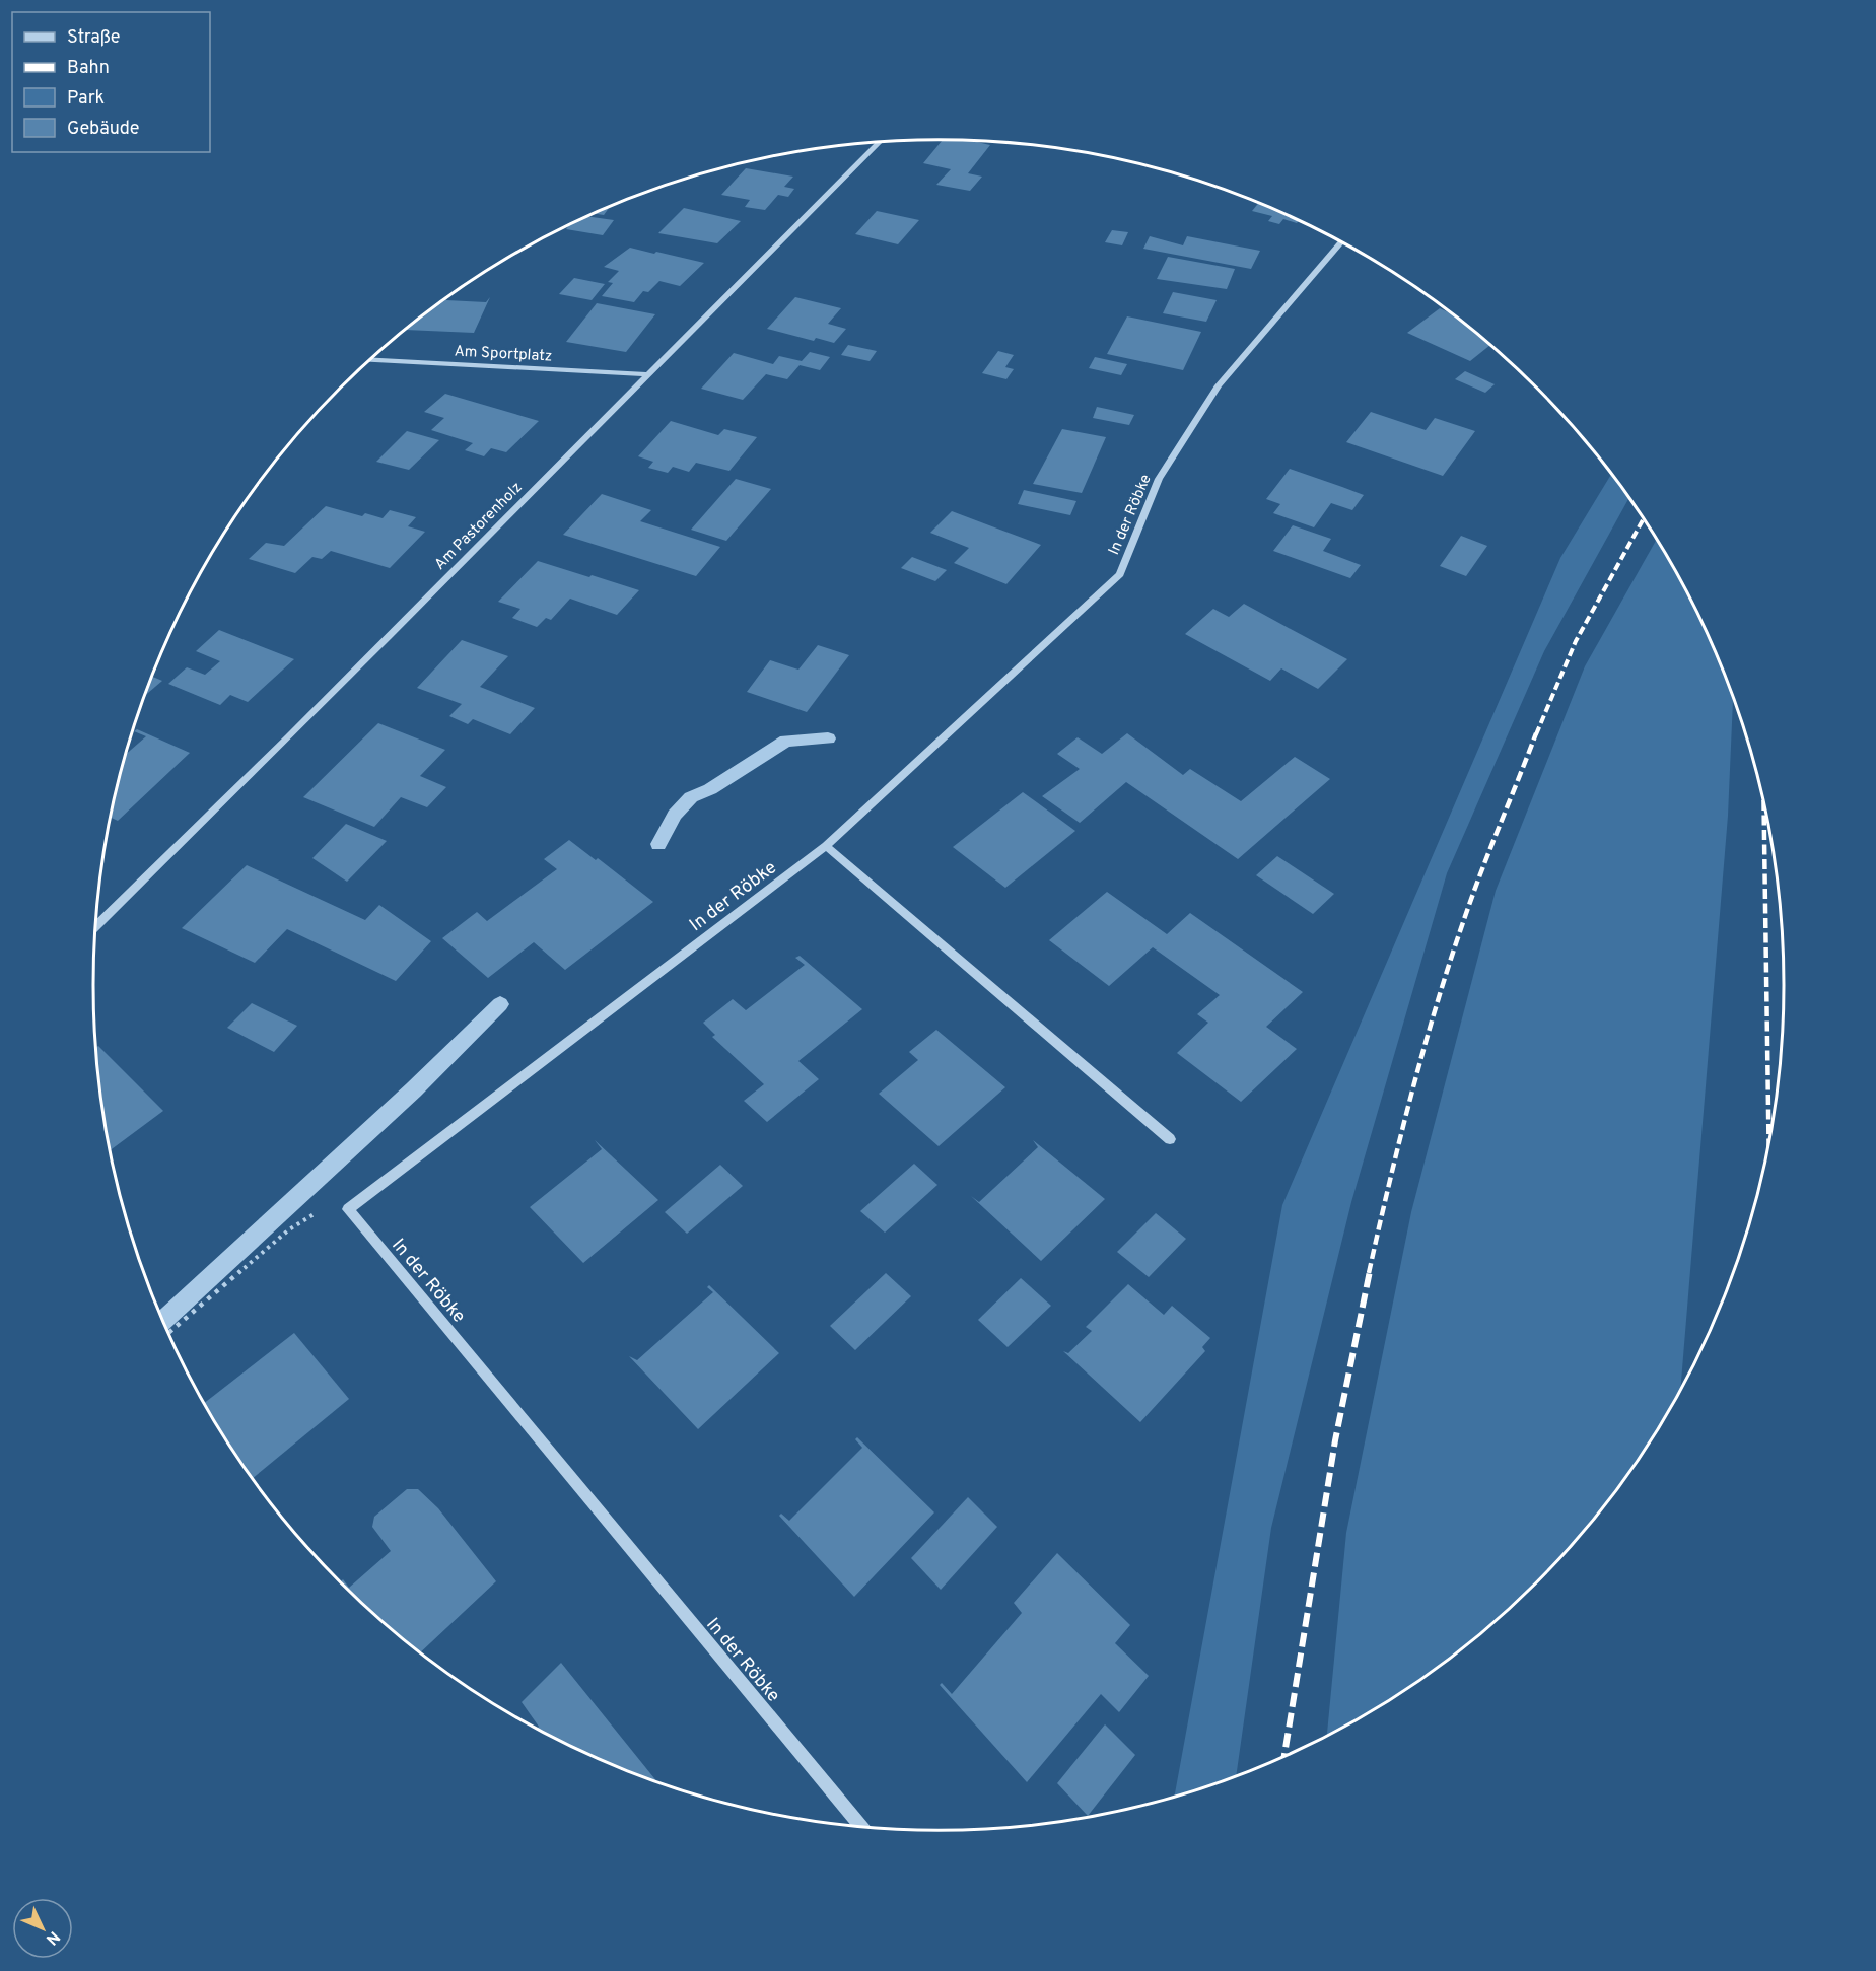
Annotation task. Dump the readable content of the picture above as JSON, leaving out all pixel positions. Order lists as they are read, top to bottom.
{
  "streets": {
    "street": ["Am Sportplatz", "In der Röbke", "Am Pastorenholz"]
  },
  "crossings": [
    ["Am Sportplatz", "Am Pastorenholz"]
  ],
  "legend": [
    "Straße",
    "Bahn",
    "Park",
    "Gebäude"
  ],
  "north": "bottom right"
}
